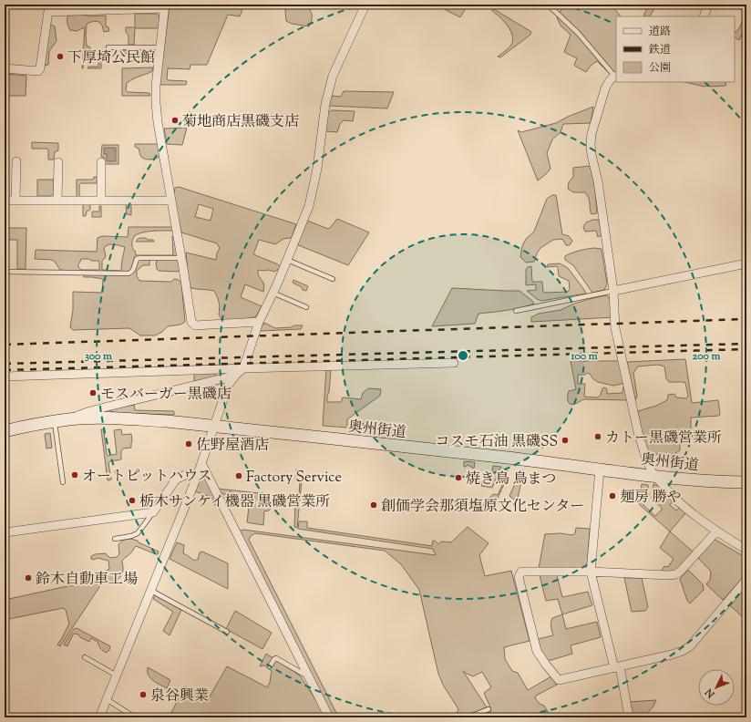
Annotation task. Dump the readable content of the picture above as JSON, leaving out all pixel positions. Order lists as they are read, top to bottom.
{
  "streets": {
    "main road": ["奥州街道"]
  },
  "places": [
    "下厚埼公民館",
    "菊地商店黒磯支店",
    "モスバーガー黒磯店",
    "カトー黒磯営業所",
    "コスモ石油 黒磯SS",
    "佐野屋酒店",
    "オートピットハウス",
    "Factory Service",
    "焼き鳥 鳥まつ",
    "麺房 勝や",
    "栃木サンケイ機器 黒磯営業所",
    "創価学会那須塩原文化センター",
    "鈴木自動車工場",
    "泉谷興業"
  ],
  "legend": ["道路", "鉄道", "公園"],
  "north": "bottom left",
  "rings": ["100 m", "200 m", "300 m"]
}
